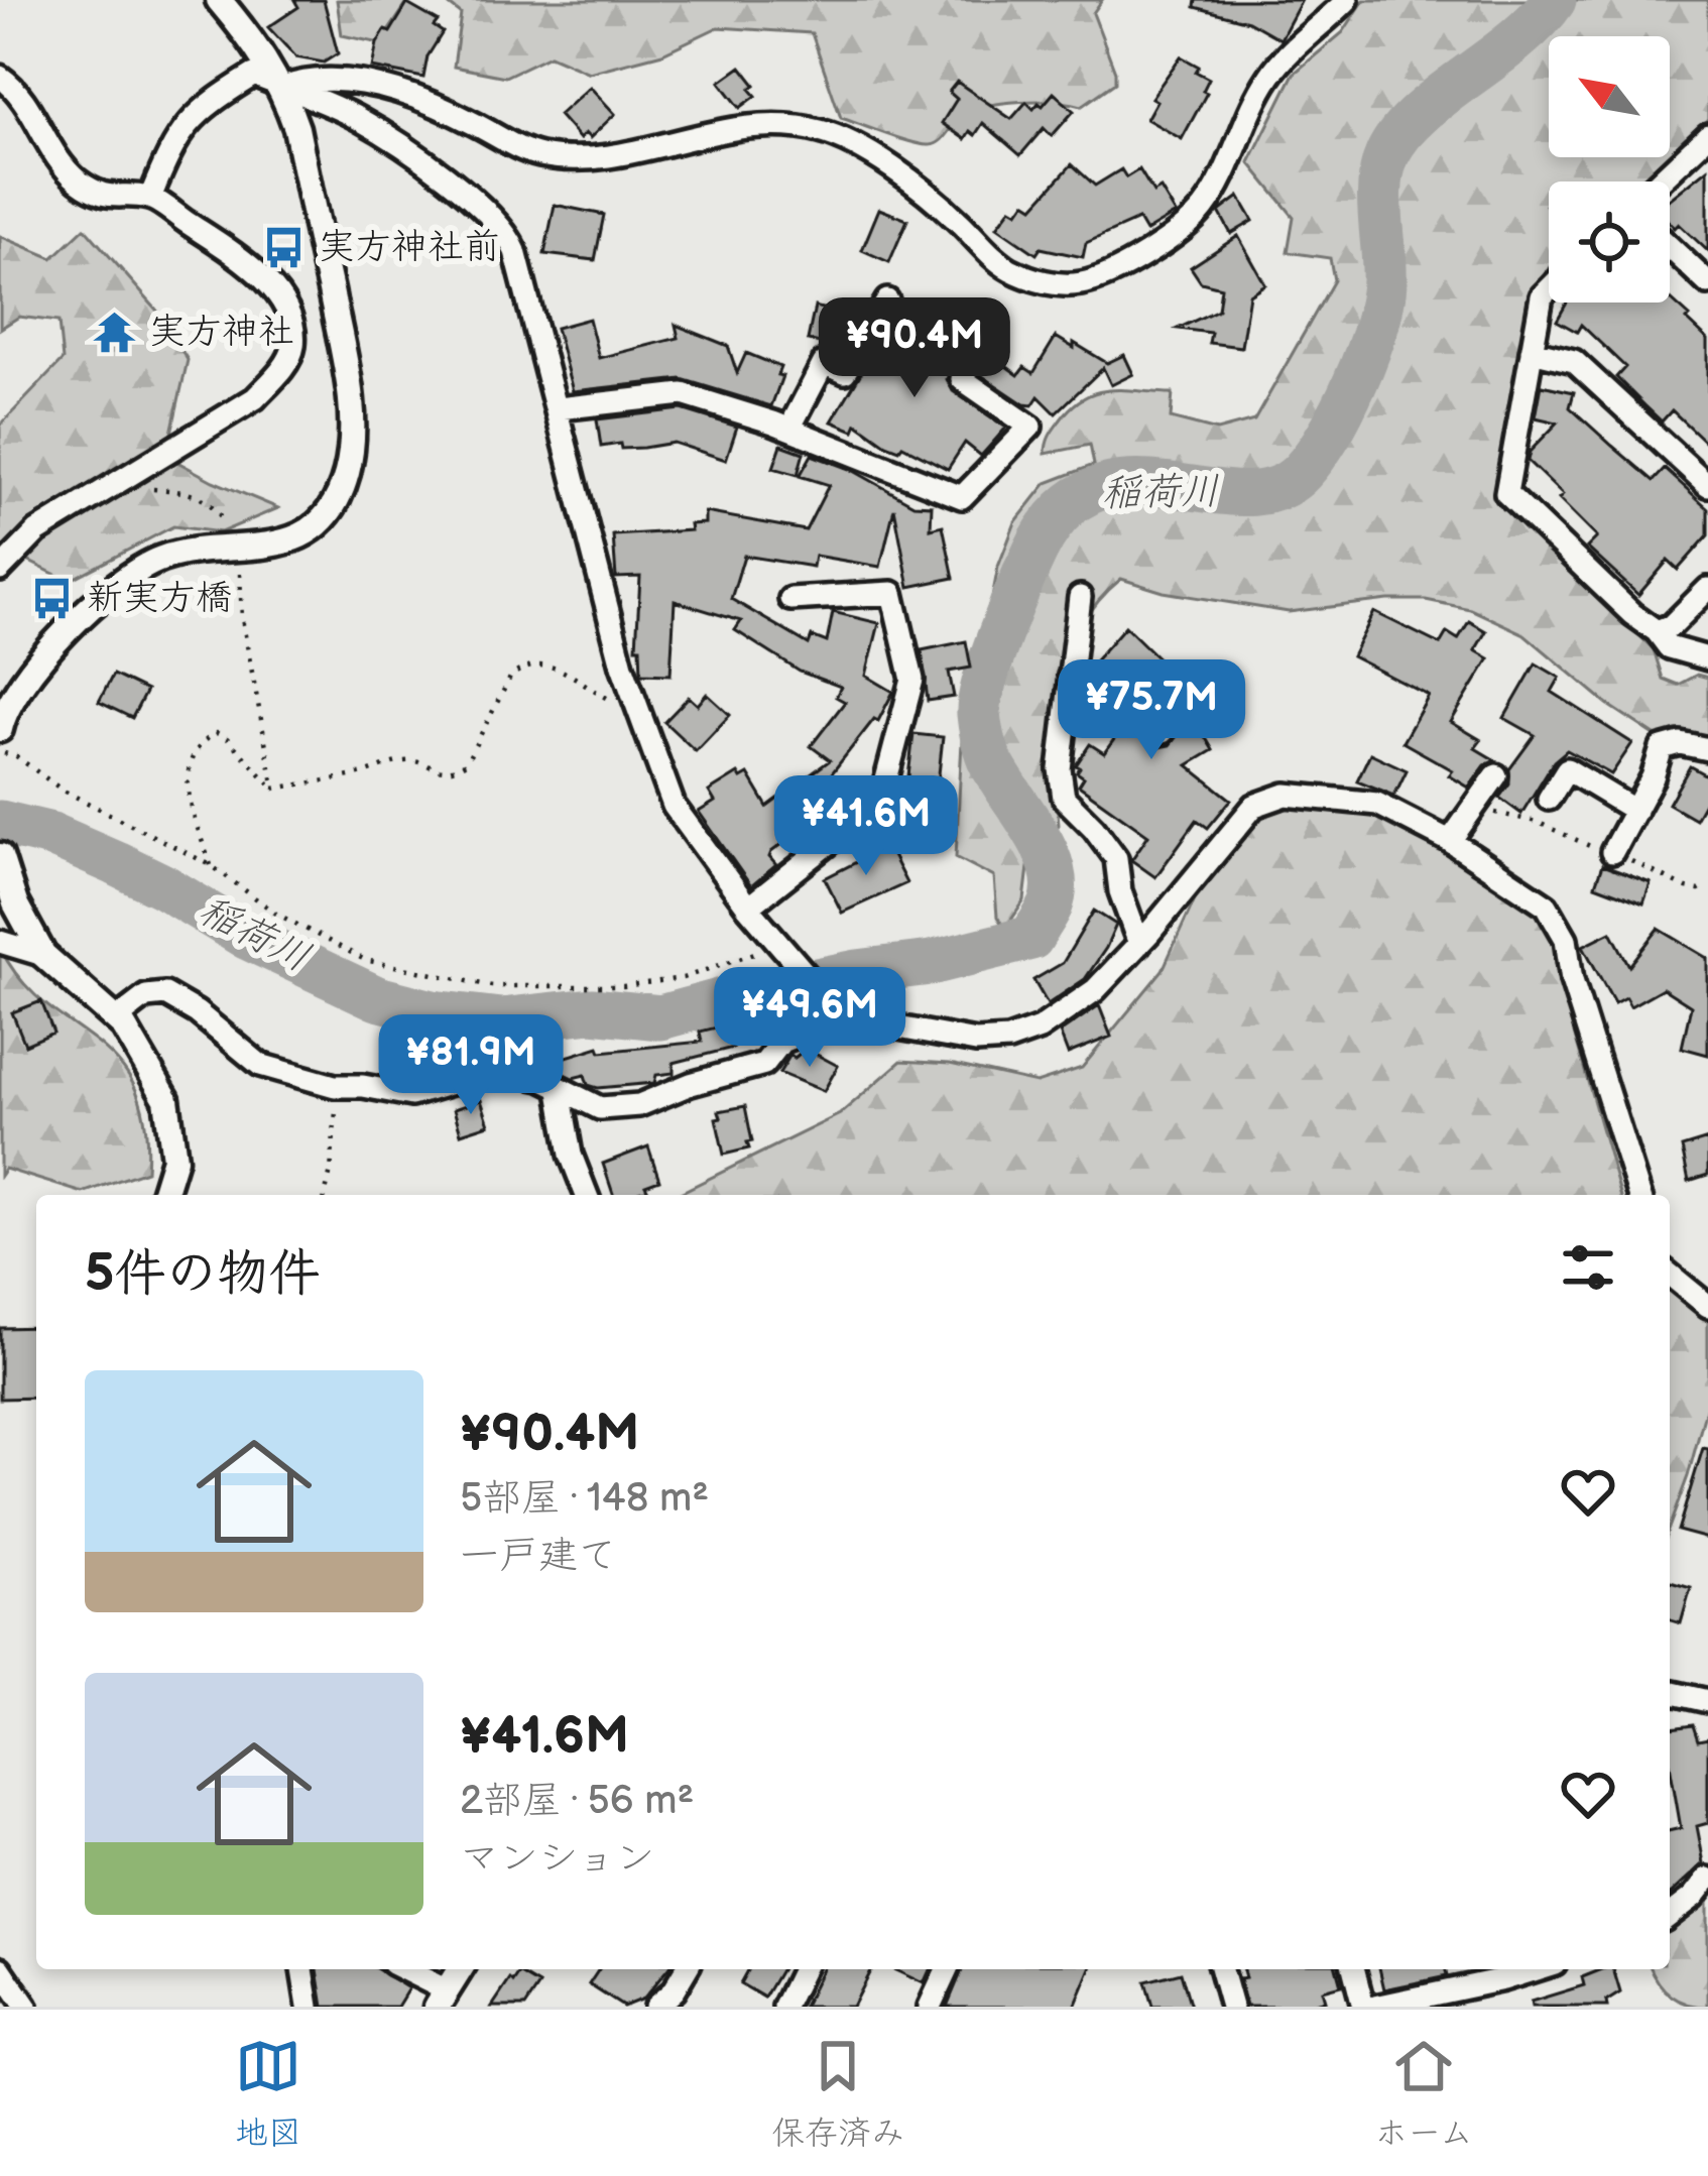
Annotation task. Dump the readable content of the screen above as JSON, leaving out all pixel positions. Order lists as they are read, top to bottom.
{
  "water": ["稲荷川"],
  "places": {
    "bus stop": ["実方神社前", "新実方橋"],
    "temple": ["実方神社"]
  },
  "north": "top left",
  "page": {
    "price": [
      "¥90.4M",
      "¥75.7M",
      "¥41.6M",
      "¥49.6M",
      "¥81.9M"
    ],
    "heading": "5件の物件",
    "list": [
      {
        "name": "¥90.4M",
        "note": "5部屋 · 148 m² · 一戸建て"
      },
      {
        "name": "¥41.6M",
        "note": "2部屋 · 56 m² · マンション"
      }
    ],
    "tabs": ["地図", "保存済み", "ホーム"]
  }
}
